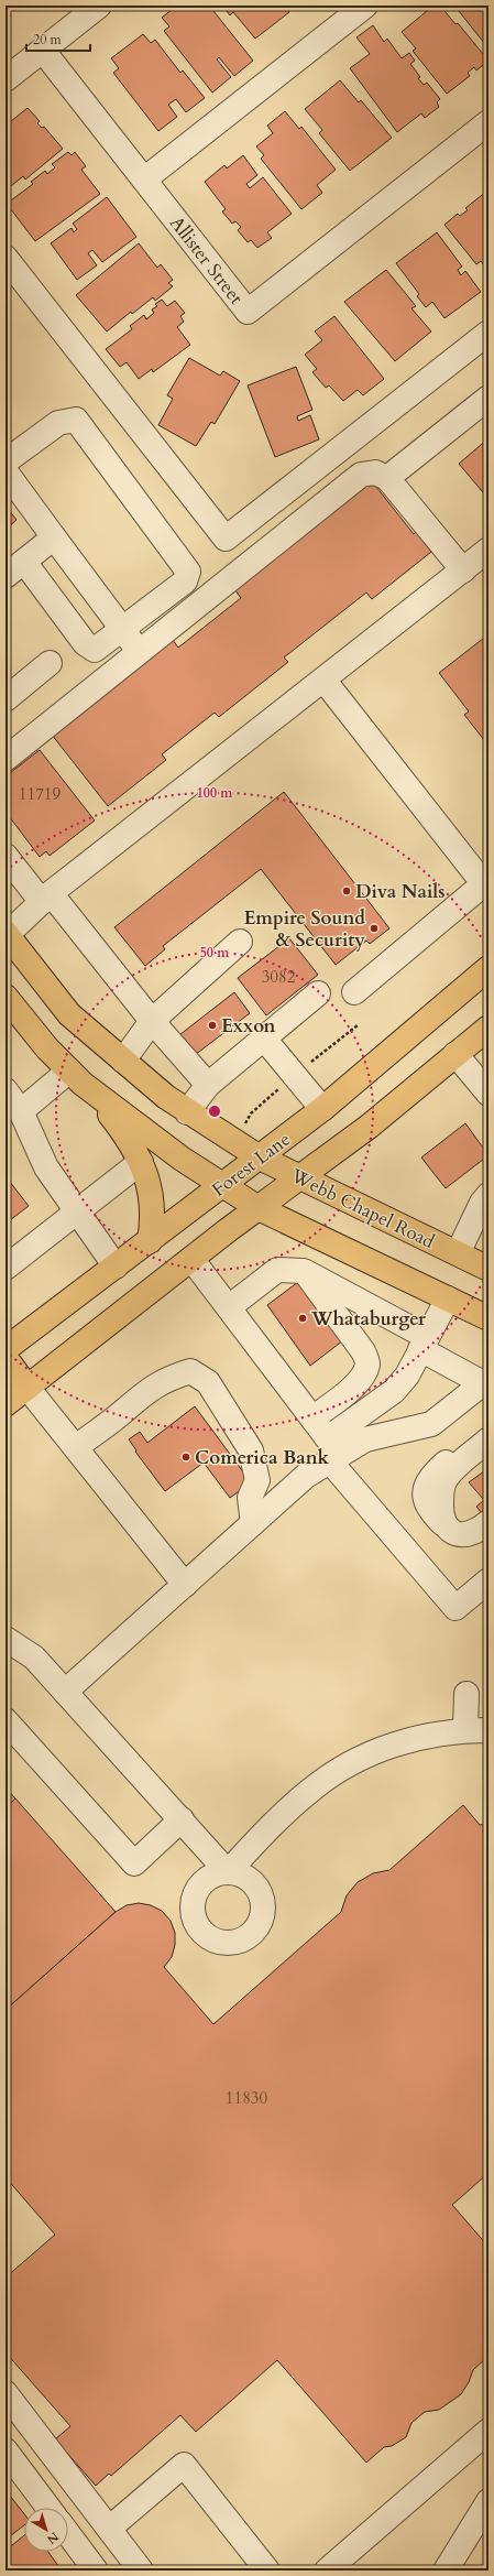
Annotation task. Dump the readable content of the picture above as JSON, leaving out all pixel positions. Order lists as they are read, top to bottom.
{
  "streets": {
    "main road": ["Forest Lane", "Webb Chapel Road"],
    "street": ["Allister Street"]
  },
  "crossings": [
    ["Forest Lane", "Webb Chapel Road"]
  ],
  "places": [
    "Diva Nails",
    "Empire Sound & Security",
    "Exxon",
    "Whataburger",
    "Comerica Bank"
  ],
  "house_numbers": ["11719", "3082", "11830"],
  "scale_bar": "20 m",
  "north": "bottom right",
  "rings": ["100 m", "50 m"]
}
